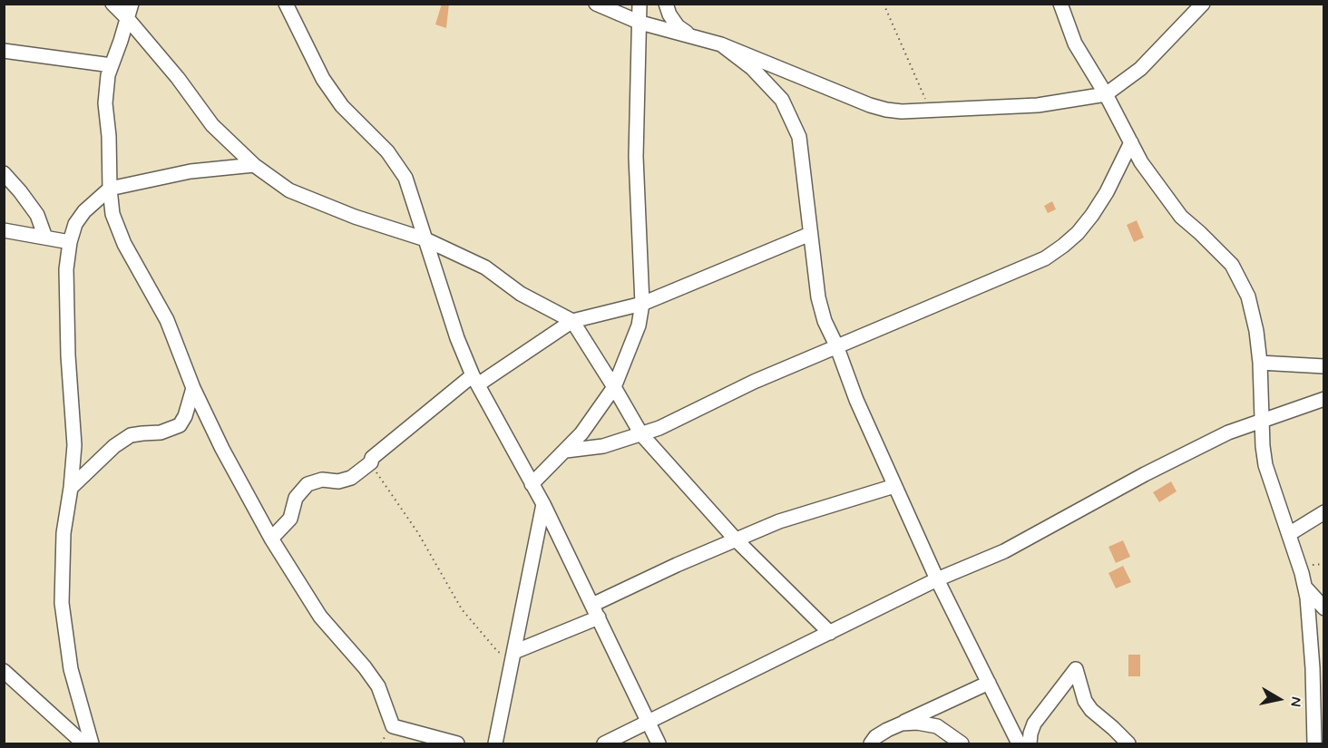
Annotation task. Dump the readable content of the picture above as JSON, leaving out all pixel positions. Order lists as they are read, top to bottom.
{
  "north": "right"
}
